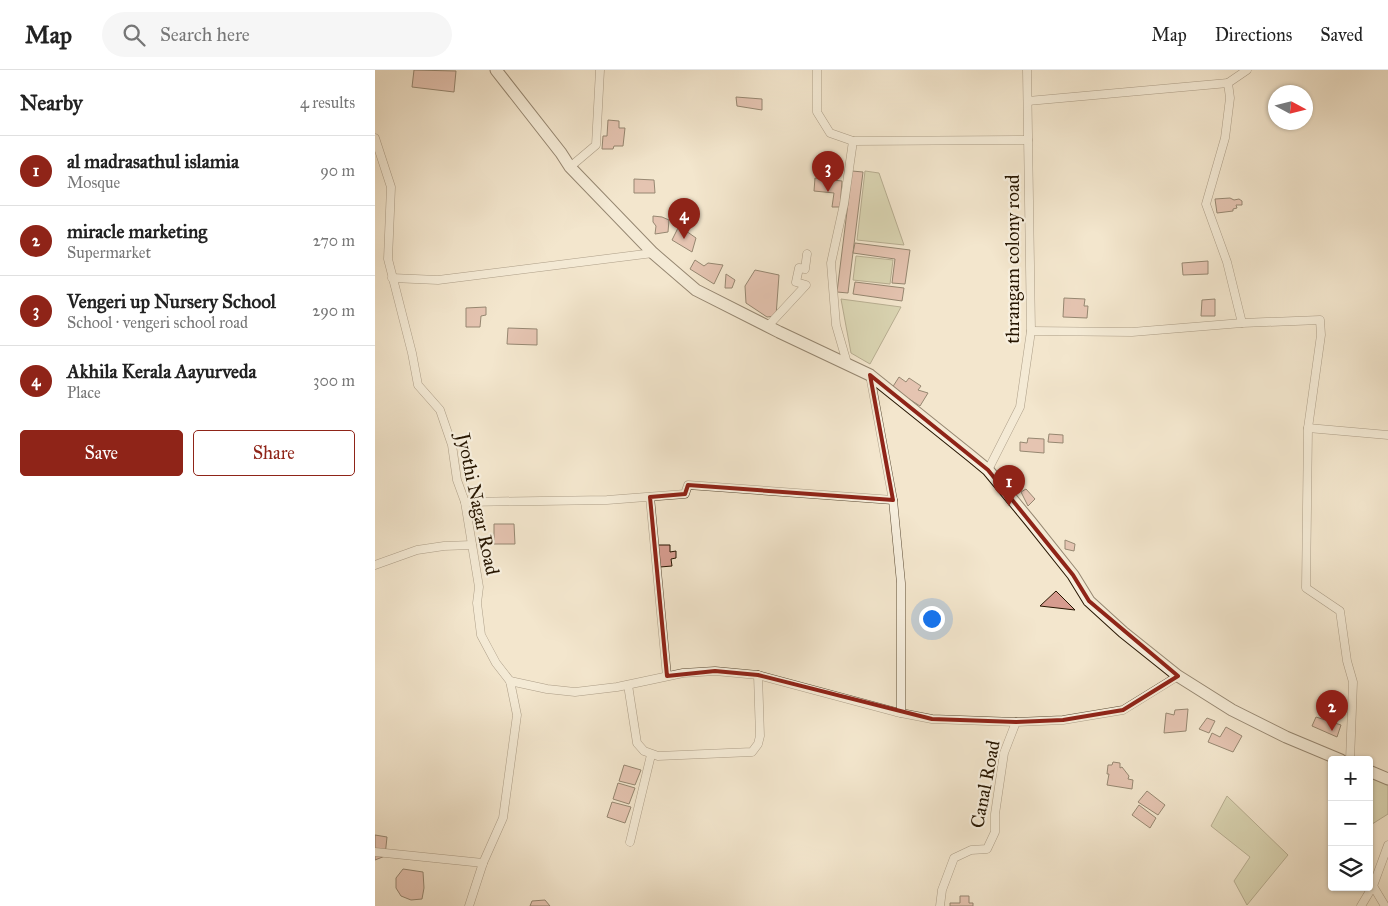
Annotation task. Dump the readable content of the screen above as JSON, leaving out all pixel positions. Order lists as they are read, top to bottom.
{
  "streets": {
    "street": ["thrangam colony road", "Jyothi Nagar Road", "Canal Road"]
  },
  "north": "right",
  "page": {
    "header": "Map",
    "search": "Search here",
    "nav": ["Map", "Directions", "Saved"],
    "heading": ["Nearby", "4 results"],
    "list": [
      {
        "mark": "1",
        "name": "al madrasathul islamia",
        "note": "Mosque",
        "value": "90 m"
      },
      {
        "mark": "2",
        "name": "miracle marketing",
        "note": "Supermarket",
        "value": "270 m"
      },
      {
        "mark": "3",
        "name": "Vengeri up Nursery School",
        "note": "School · vengeri school road",
        "value": "290 m"
      },
      {
        "mark": "4",
        "name": "Akhila Kerala Aayurveda",
        "note": "Place",
        "value": "300 m"
      }
    ],
    "pins": [
      "3",
      "4",
      "1",
      "2"
    ],
    "buttons": ["Save", "Share"],
    "map_buttons": ["+", "−"]
  }
}
